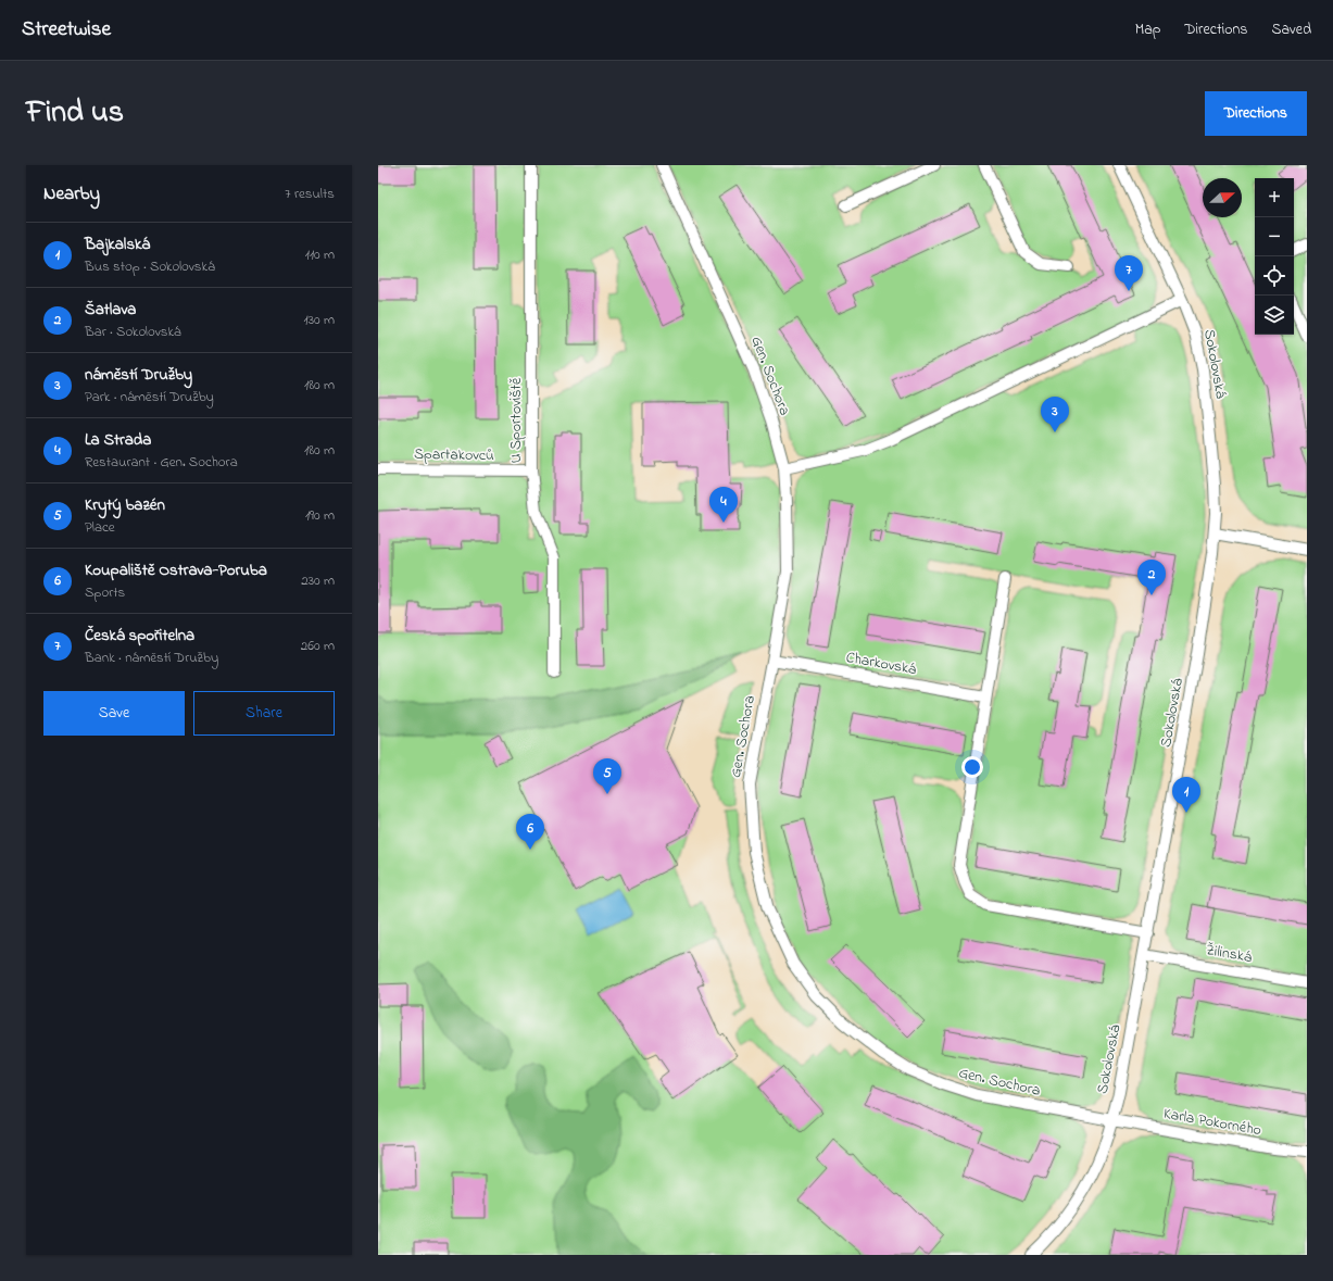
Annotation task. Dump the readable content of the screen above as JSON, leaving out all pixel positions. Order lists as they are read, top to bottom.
{
  "streets": {
    "street": [
      "Sokolovská",
      "Gen. Sochora",
      "U Sportoviště",
      "Spartakovců",
      "Charkovská",
      "Žilinská",
      "Karla Pokorného"
    ]
  },
  "crossings": [
    ["Sokolovská", "Gen. Sochora"],
    ["Sokolovská", "Žilinská"],
    ["Sokolovská", "Karla Pokorného"],
    ["Gen. Sochora", "Charkovská"],
    ["Gen. Sochora", "Karla Pokorného"],
    ["U Sportoviště", "Spartakovců"]
  ],
  "north": "right",
  "page": {
    "header": "Streetwise",
    "nav": ["Map", "Directions", "Saved"],
    "title": "Find us",
    "buttons": [
      "Directions",
      ["Save", "Share"]
    ],
    "heading": ["Nearby", "7 results"],
    "map_buttons": ["+", "−"],
    "list": [
      {
        "mark": "1",
        "name": "Bajkalská",
        "note": "Bus stop · Sokolovská",
        "value": "110 m"
      },
      {
        "mark": "2",
        "name": "Šatlava",
        "note": "Bar · Sokolovská",
        "value": "130 m"
      },
      {
        "mark": "3",
        "name": "náměstí Družby",
        "note": "Park · náměstí Družby",
        "value": "180 m"
      },
      {
        "mark": "4",
        "name": "La Strada",
        "note": "Restaurant · Gen. Sochora",
        "value": "180 m"
      },
      {
        "mark": "5",
        "name": "Krytý bazén",
        "note": "Place",
        "value": "190 m"
      },
      {
        "mark": "6",
        "name": "Koupaliště Ostrava-Poruba",
        "note": "Sports",
        "value": "230 m"
      },
      {
        "mark": "7",
        "name": "Česká spořitelna",
        "note": "Bank · náměstí Družby",
        "value": "260 m"
      }
    ],
    "pins": [
      "7",
      "3",
      "4",
      "2",
      "5",
      "1",
      "6"
    ]
  }
}
